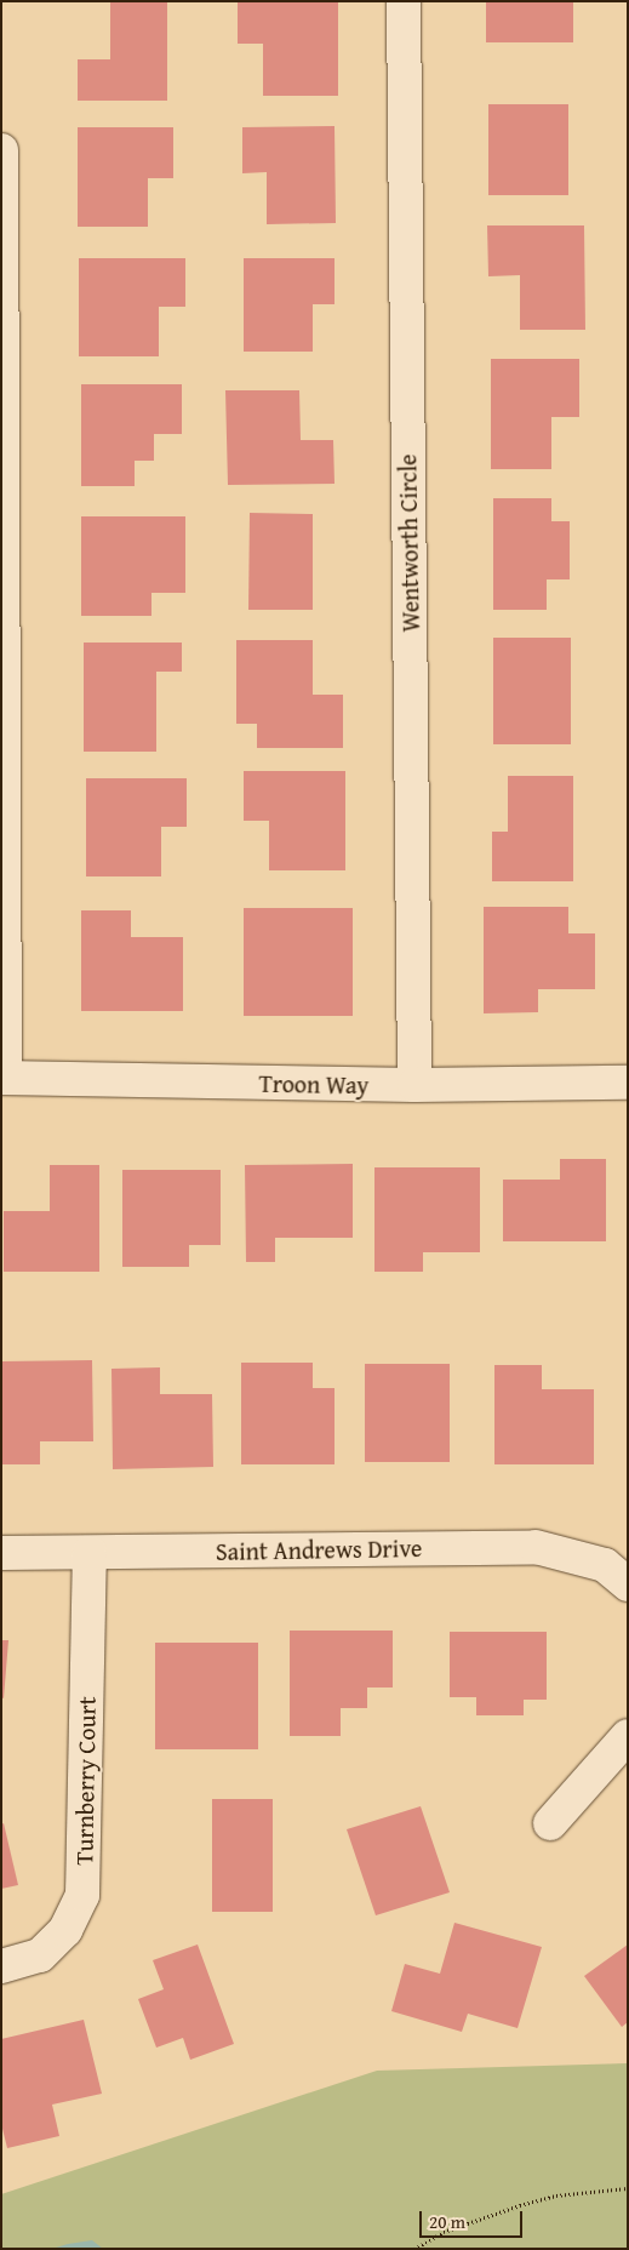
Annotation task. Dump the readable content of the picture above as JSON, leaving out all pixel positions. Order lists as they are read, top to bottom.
{
  "streets": {
    "street": [
      "Wentworth Circle",
      "Troon Way",
      "Saint Andrews Drive",
      "Turnberry Court"
    ]
  },
  "crossings": [
    ["Wentworth Circle", "Troon Way"],
    ["Saint Andrews Drive", "Turnberry Court"]
  ],
  "scale_bar": "20 m"
}
